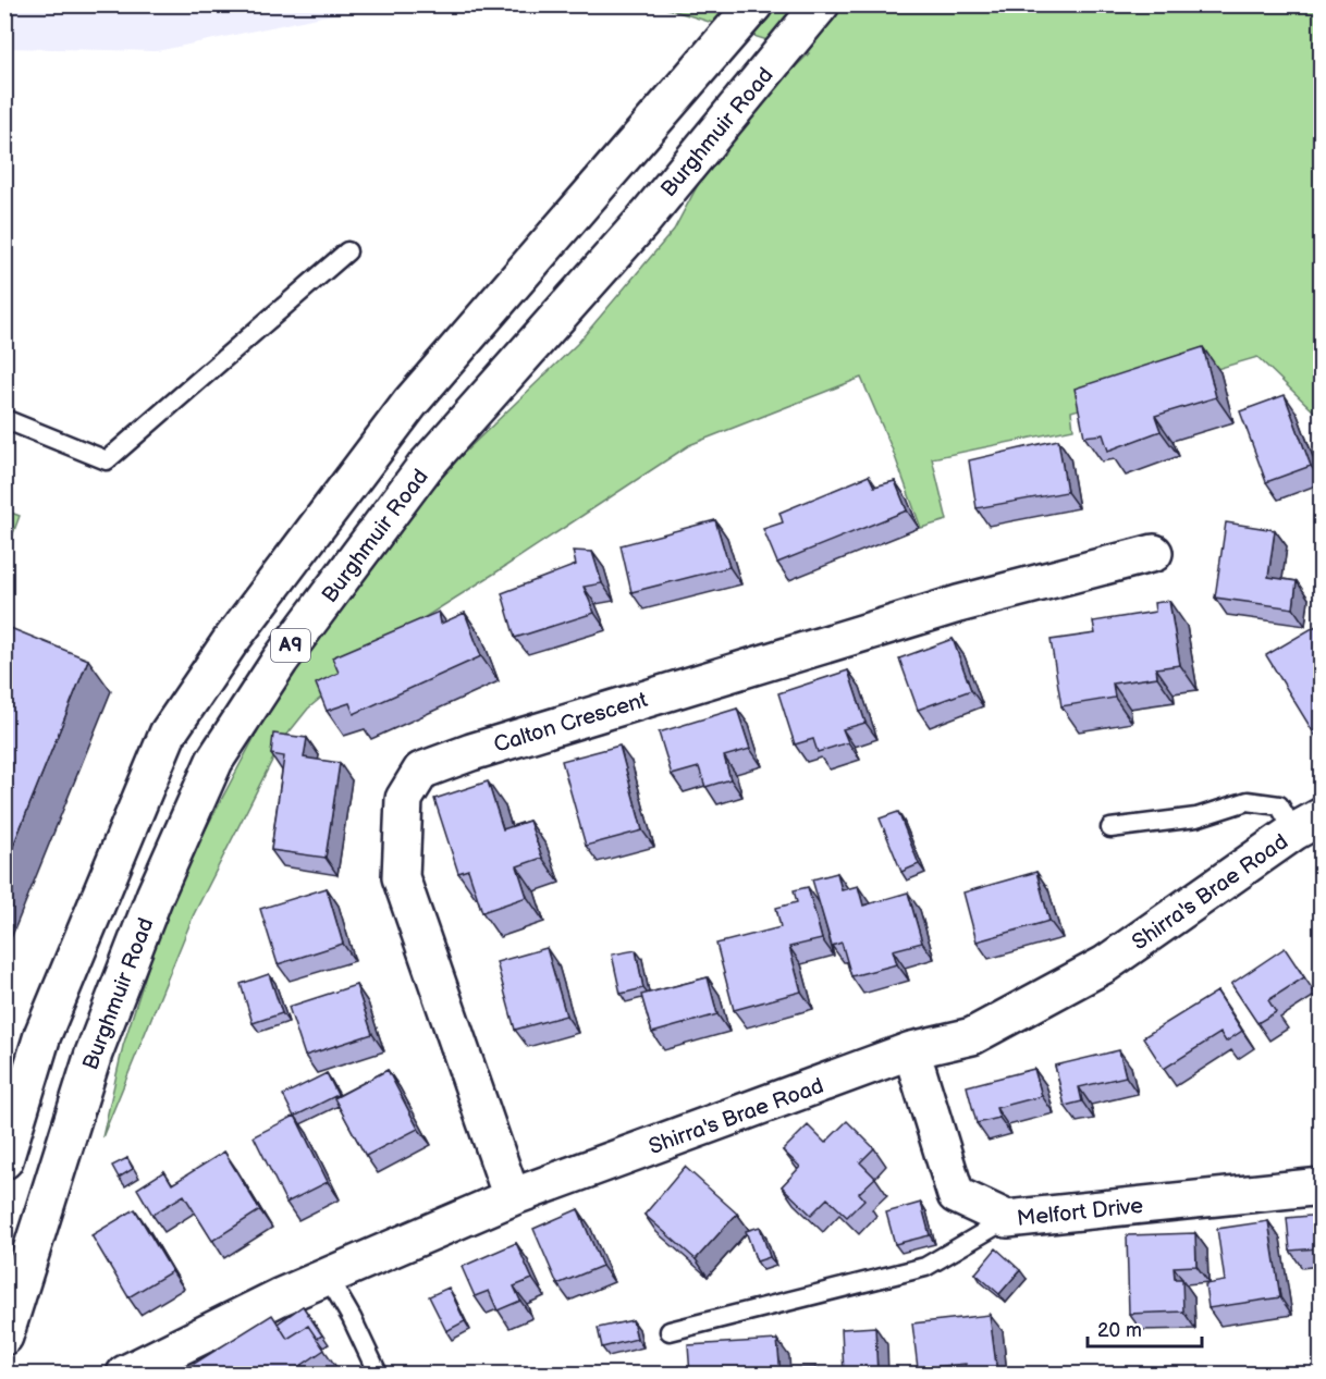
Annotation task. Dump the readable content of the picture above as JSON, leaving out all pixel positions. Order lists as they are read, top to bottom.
{
  "streets": {
    "street": [
      "Burghmuir Road",
      "A9",
      "Calton Crescent",
      "Shirra's Brae Road",
      "Melfort Drive"
    ]
  },
  "crossings": [
    ["Calton Crescent", "Shirra's Brae Road"],
    ["Shirra's Brae Road", "Melfort Drive"]
  ],
  "scale_bar": "20 m"
}
